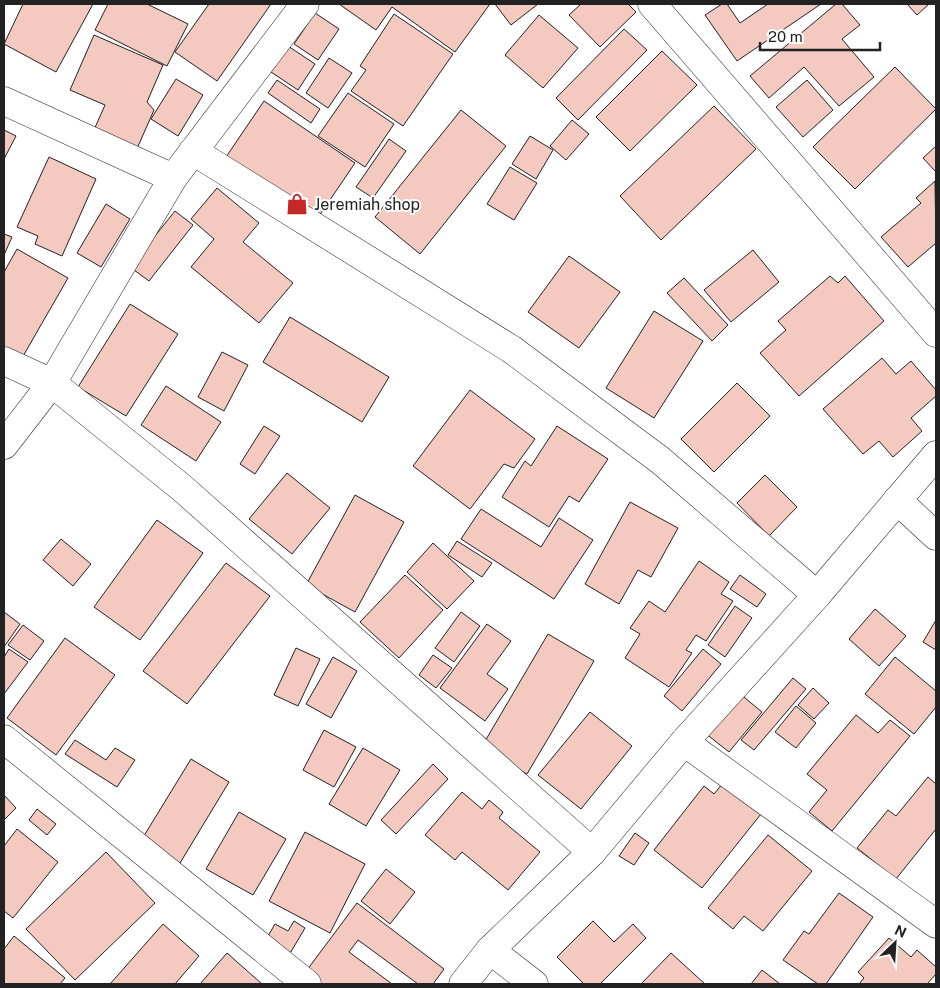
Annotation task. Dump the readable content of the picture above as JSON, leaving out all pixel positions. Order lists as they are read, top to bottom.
{
  "places": {
    "shop": ["Jeremiah shop"]
  },
  "scale_bar": "20 m",
  "north": "top right"
}
